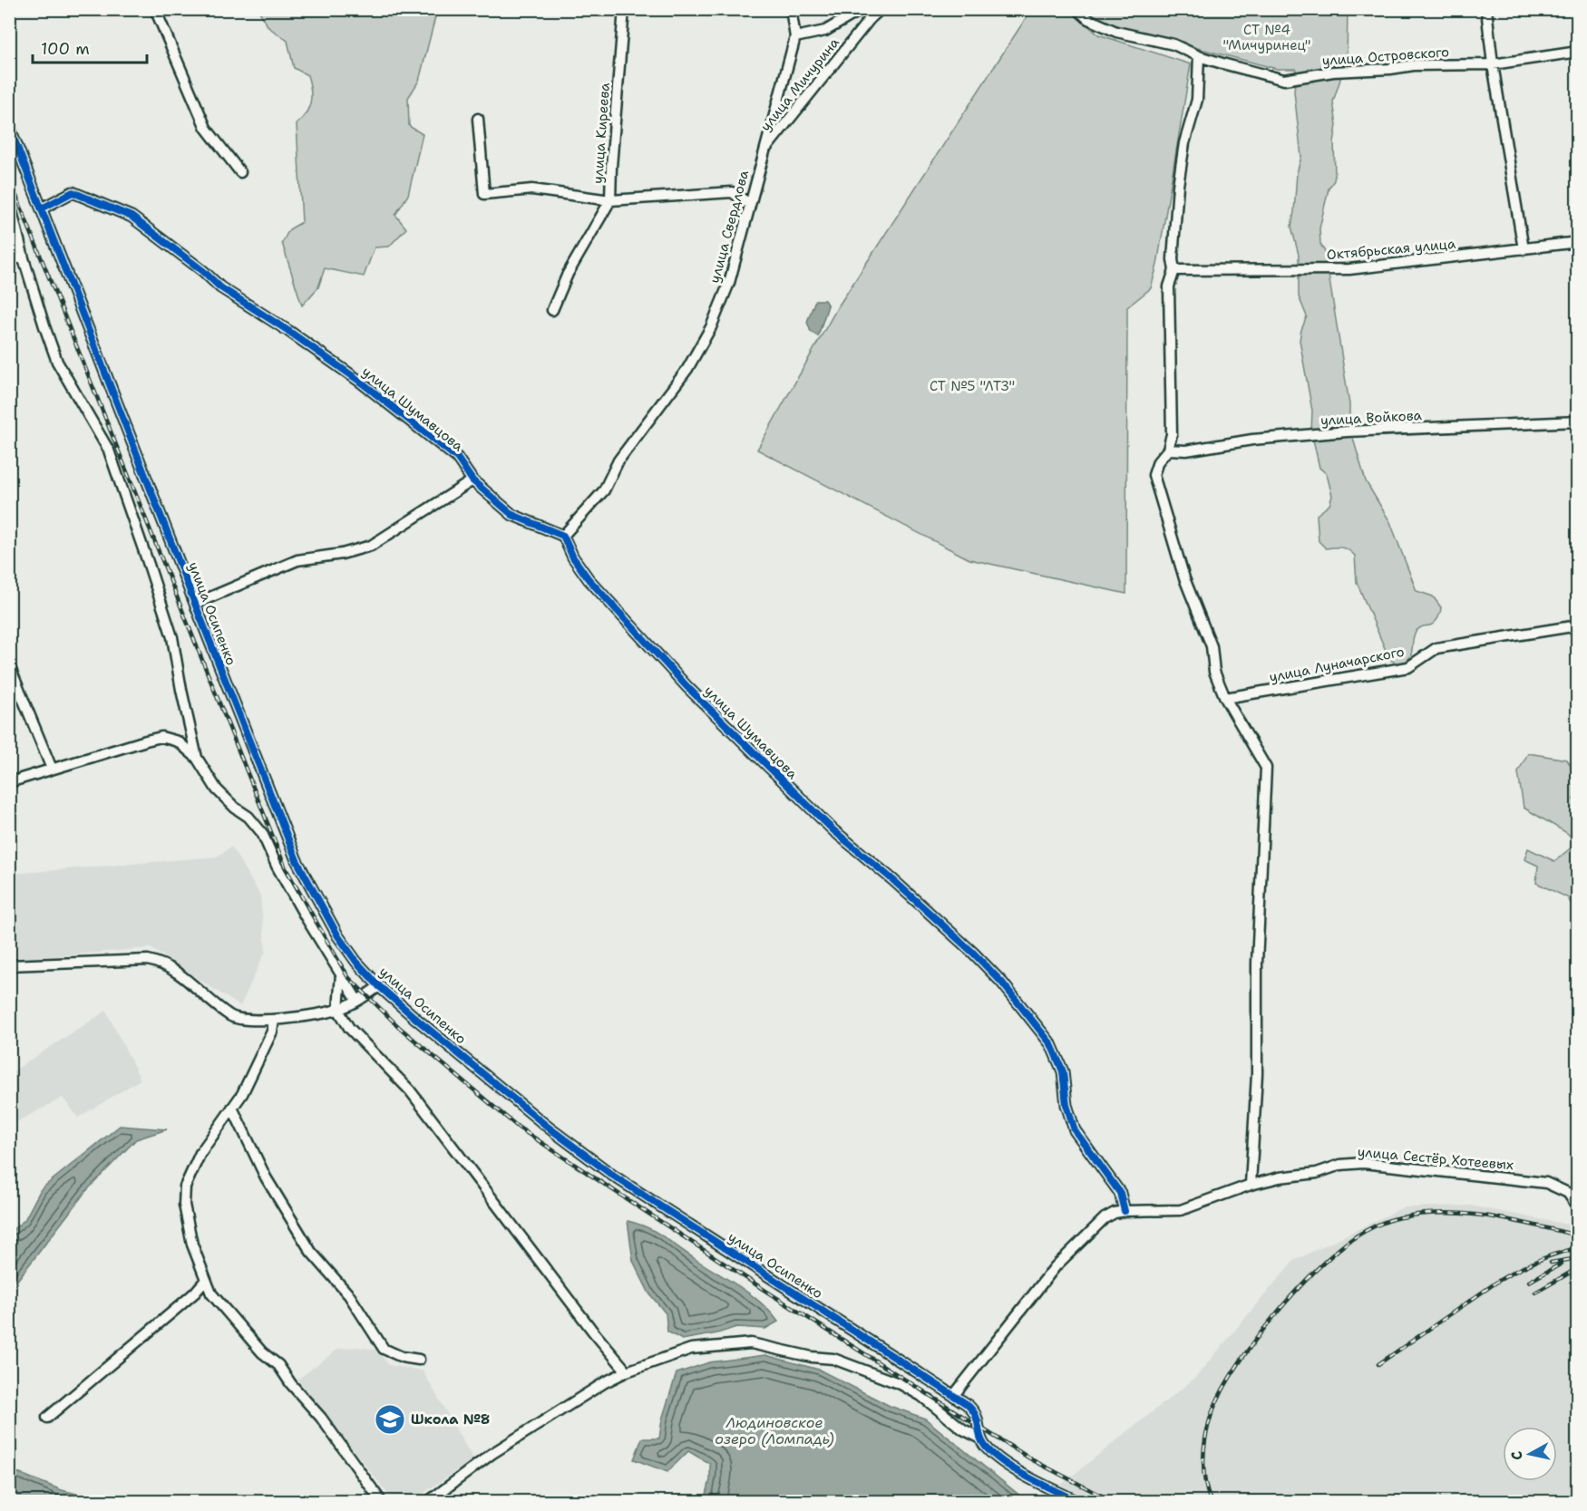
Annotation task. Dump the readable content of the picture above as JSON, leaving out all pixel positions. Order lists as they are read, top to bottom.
{
  "streets": {
    "street": [
      "улица Островского",
      "улица Мичурина",
      "улица Киреева",
      "улица Свердлова",
      "Октябрьская улица",
      "улица Шумавцова",
      "улица Войкова",
      "улица Осипенко",
      "улица Луначарского",
      "улица Сестёр Хотеевых"
    ]
  },
  "crossings": [
    ["улица Мичурина", "улица Свердлова"],
    ["улица Свердлова", "улица Шумавцова"],
    ["улица Шумавцова", "улица Осипенко"],
    ["улица Шумавцова", "улица Сестёр Хотеевых"]
  ],
  "water": ["Людиновское озеро (Ломпадь)"],
  "parks": ["СТ №4 \"Мичуринец\"", "СТ №5 \"ЛТЗ\""],
  "places": {
    "school or university": ["Школа №8"]
  },
  "scale_bar": "100 m",
  "north": "left"
}
